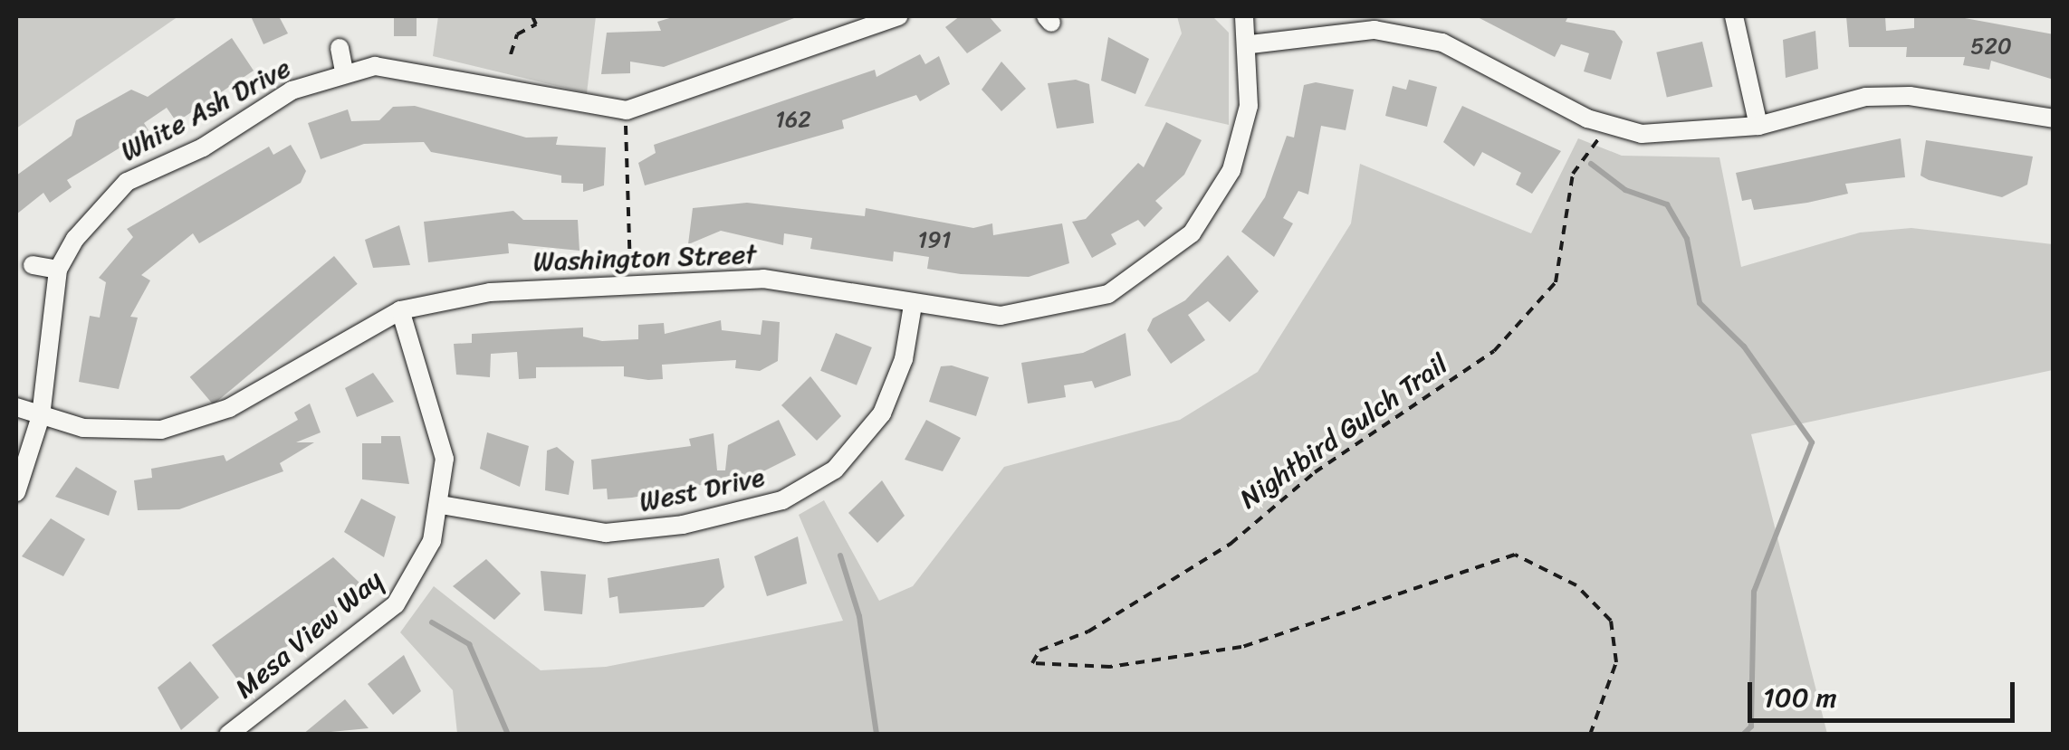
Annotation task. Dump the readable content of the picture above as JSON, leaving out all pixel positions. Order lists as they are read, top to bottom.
{
  "streets": {
    "street": [
      "White Ash Drive",
      "Washington Street",
      "West Drive",
      "Mesa View Way"
    ],
    "path": ["Nightbird Gulch Trail"]
  },
  "crossings": [
    ["Washington Street", "West Drive"],
    ["Washington Street", "Mesa View Way"],
    ["West Drive", "Mesa View Way"]
  ],
  "house_numbers": ["520", "162", "191"],
  "scale_bar": "100 m"
}
